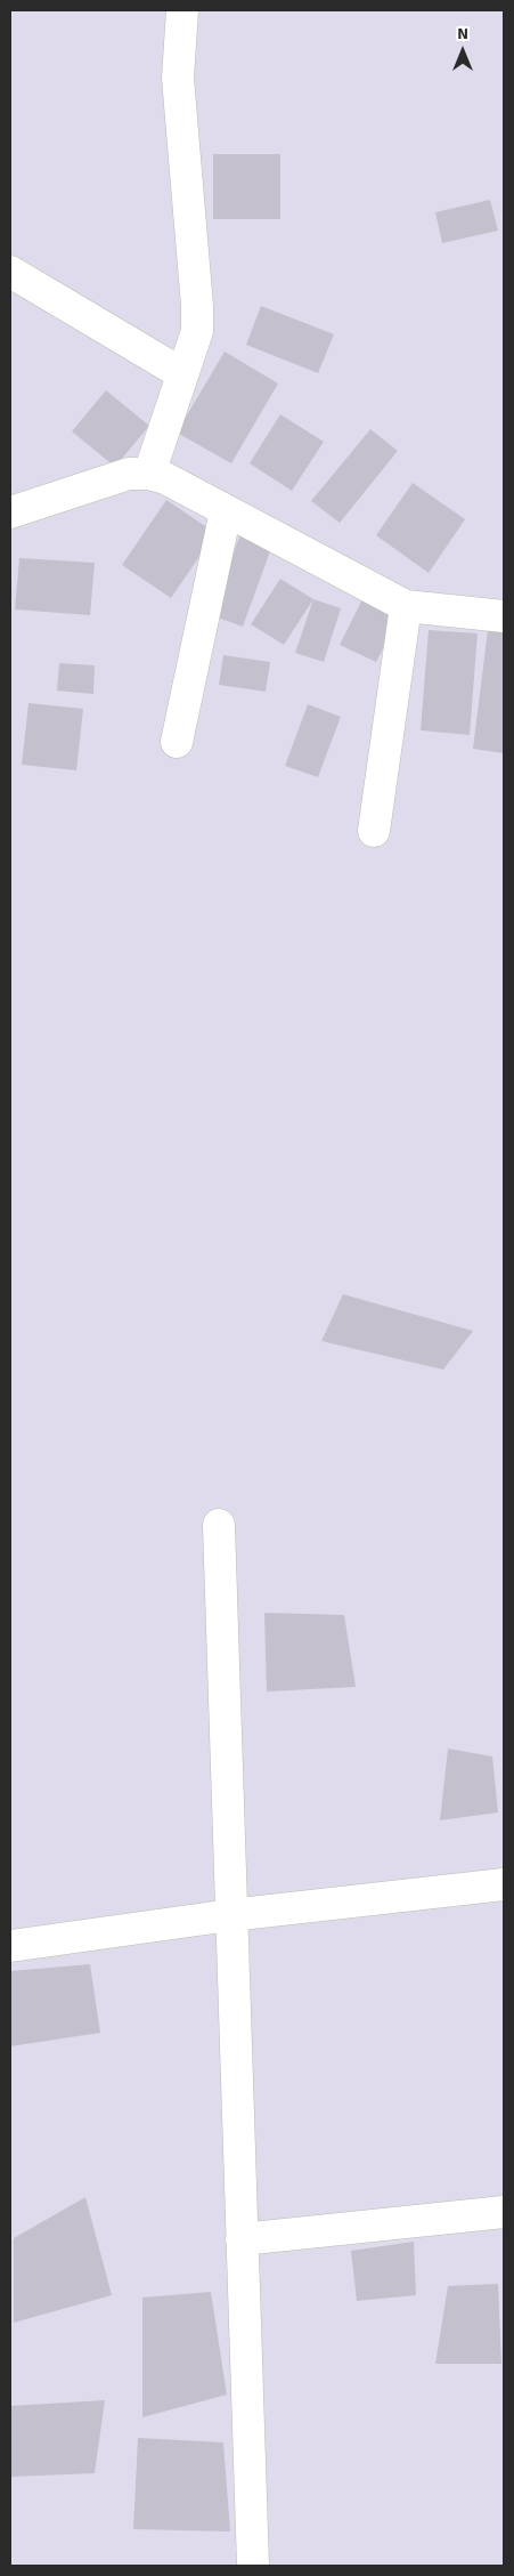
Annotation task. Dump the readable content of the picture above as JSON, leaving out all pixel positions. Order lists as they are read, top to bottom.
{
  "north": "top"
}
